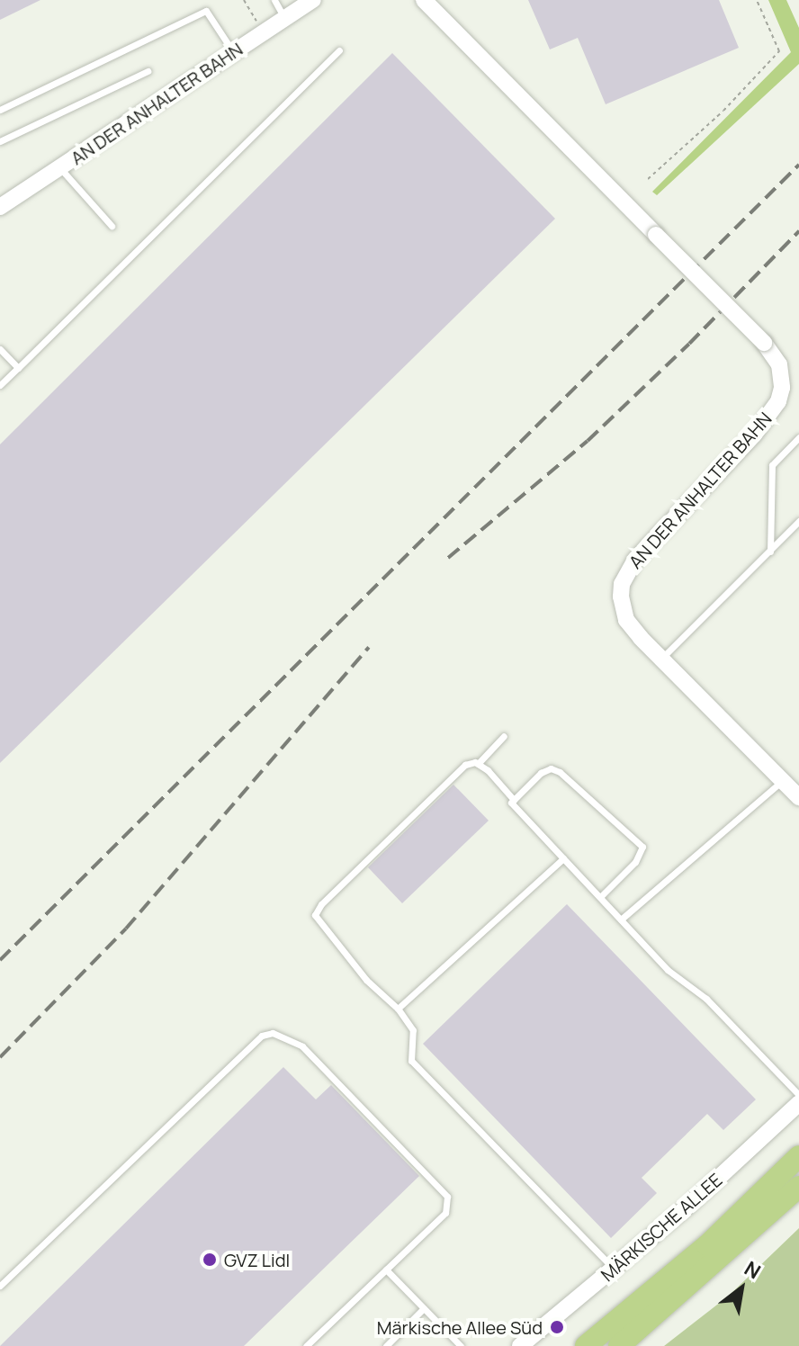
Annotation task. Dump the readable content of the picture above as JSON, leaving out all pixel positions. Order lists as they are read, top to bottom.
{
  "streets": {
    "street": ["AN DER ANHALTER BAHN", "MÄRKISCHE ALLEE"]
  },
  "places": ["GVZ Lidl", "Märkische Allee Süd"],
  "north": "top right"
}
